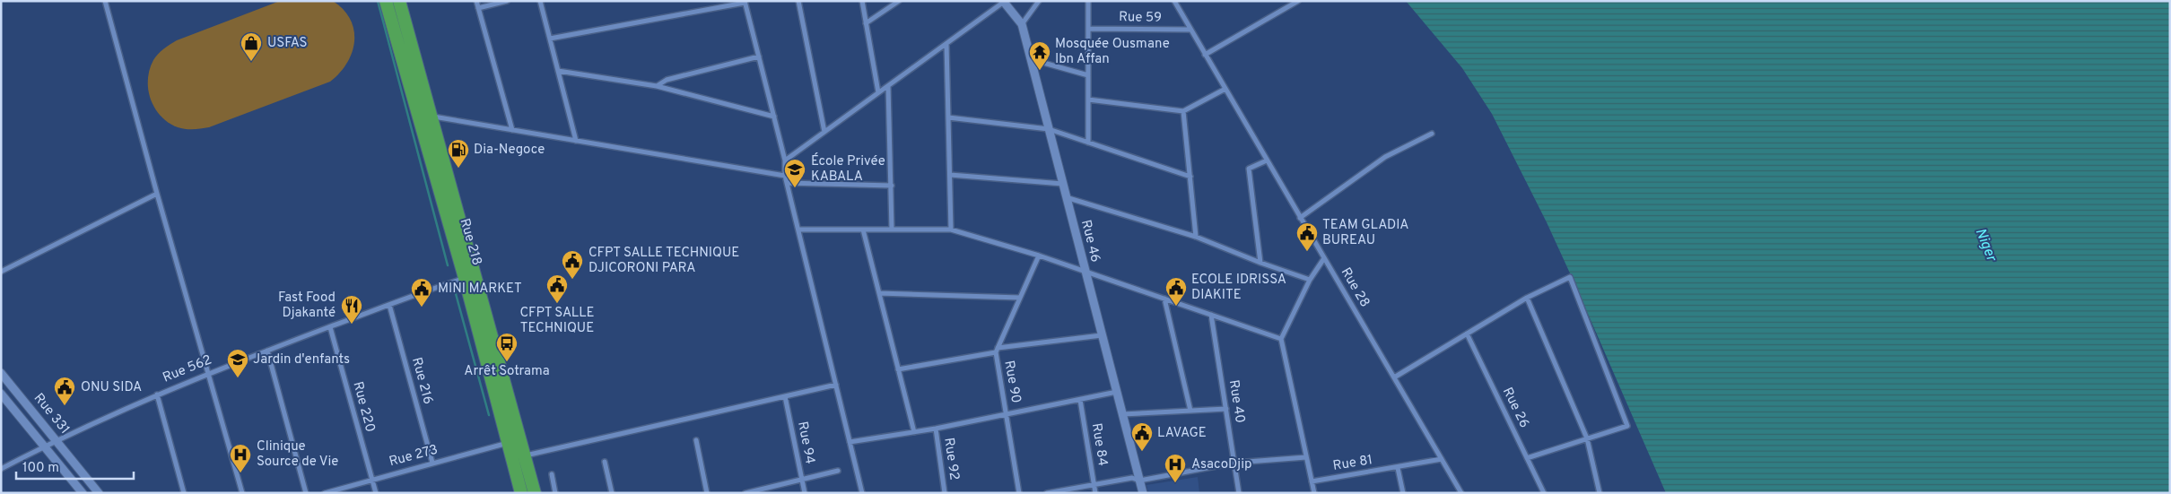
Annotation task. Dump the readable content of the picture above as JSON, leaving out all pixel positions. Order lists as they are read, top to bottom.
{
  "streets": {
    "highway": ["Rue 218"],
    "street": [
      "Rue 59",
      "Rue 46",
      "Rue 28",
      "Rue 562",
      "Rue 216",
      "Rue 90",
      "Rue 40",
      "Rue 220",
      "Rue 26",
      "Rue 331",
      "Rue 94",
      "Rue 84",
      "Rue 273",
      "Rue 92",
      "Rue 81"
    ]
  },
  "crossings": [
    ["Rue 59", "Rue 28"],
    ["Rue 218", "Rue 562"],
    ["Rue 218", "Rue 273"],
    ["Rue 28", "Rue 81"],
    ["Rue 562", "Rue 216"],
    ["Rue 562", "Rue 220"],
    ["Rue 562", "Rue 331"],
    ["Rue 216", "Rue 273"],
    ["Rue 220", "Rue 273"]
  ],
  "water": ["Niger"],
  "places": {
    "shop": ["USFAS"],
    "temple": ["Mosquée Ousmane Ibn Affan"],
    "fuel station": ["Dia-Negoce"],
    "school or university": ["École Privée KABALA", "Jardin d'enfants"],
    "public building": [
      "TEAM GLADIA BUREAU",
      "CFPT SALLE TECHNIQUE DJICORONI PARA",
      "CFPT SALLE TECHNIQUE",
      "ECOLE IDRISSA DIAKITE",
      "MINI MARKET",
      "ONU SIDA",
      "LAVAGE"
    ],
    "restaurant": ["Fast Food Djakanté"],
    "bus stop": ["Arrêt Sotrama"],
    "hospital": ["Clinique Source de Vie", "AsacoDjip"]
  },
  "scale_bar": "100 m"
}
